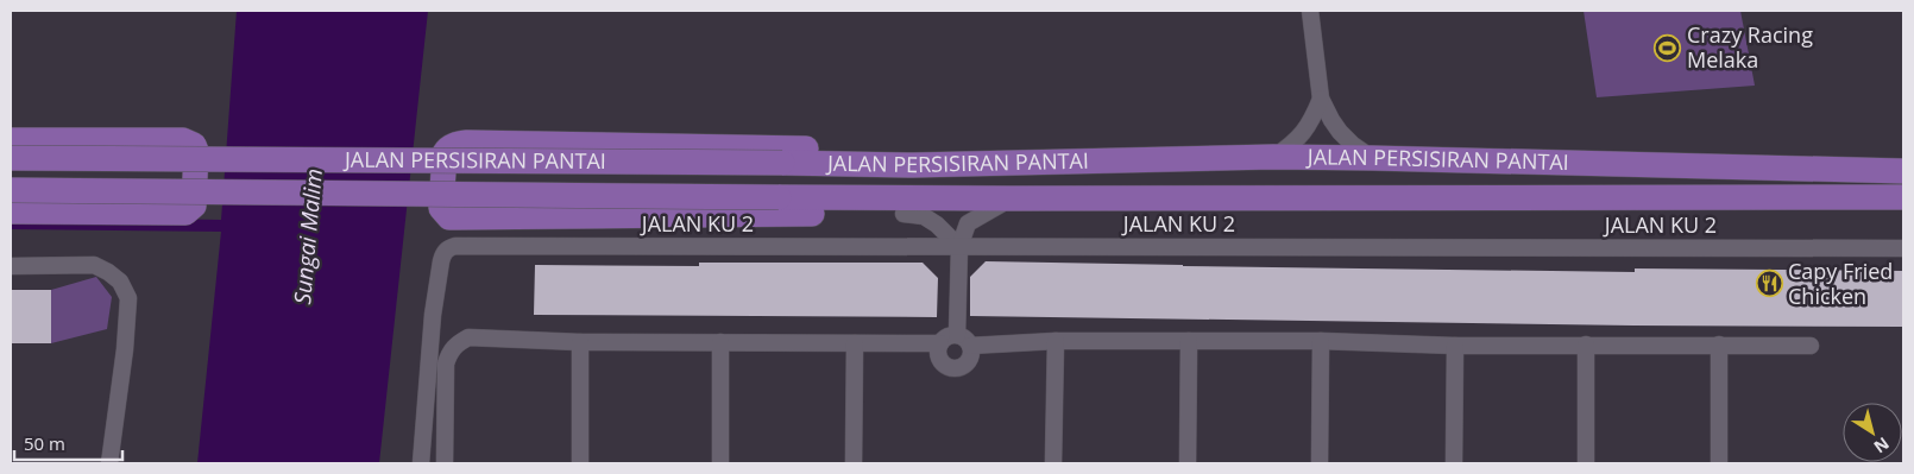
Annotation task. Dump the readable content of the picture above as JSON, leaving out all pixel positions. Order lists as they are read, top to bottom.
{
  "streets": {
    "main road": ["JALAN PERSISIRAN PANTAI"],
    "street": ["JALAN KU 2"]
  },
  "water": ["Sungai Malim"],
  "places": {
    "sports": ["Crazy Racing Melaka"],
    "restaurant": ["Capy Fried Chicken"]
  },
  "scale_bar": "50 m",
  "north": "bottom right"
}
